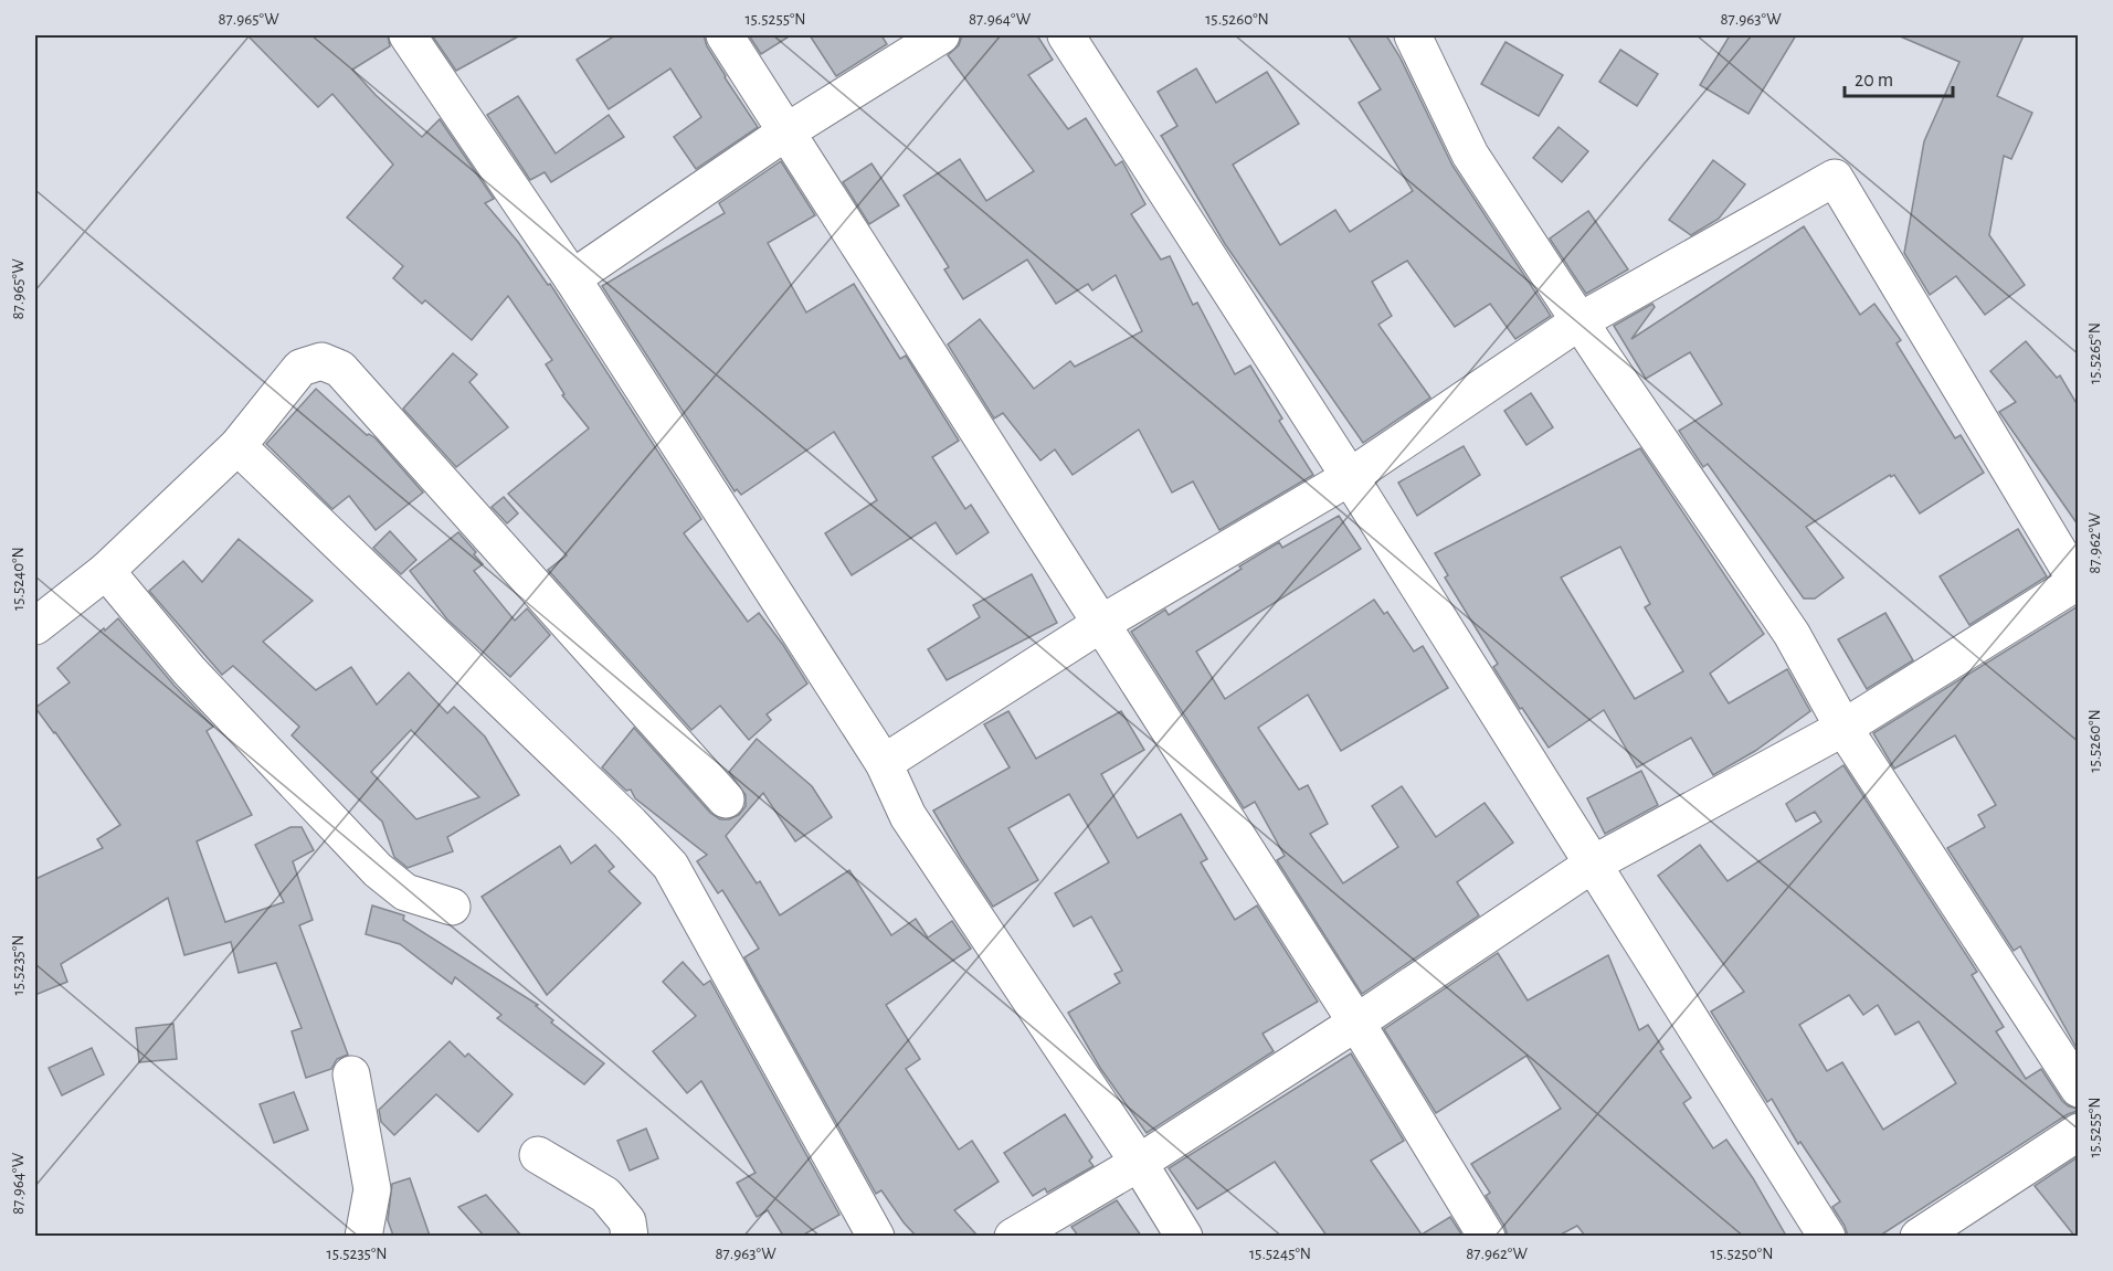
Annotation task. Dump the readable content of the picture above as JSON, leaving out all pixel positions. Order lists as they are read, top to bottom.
{
  "scale_bar": "20 m",
  "coordinates": [
    "87.965°W",
    "15.5255°N",
    "87.964°W",
    "15.5260°N",
    "87.963°W",
    "15.5265°N",
    "87.962°W",
    "15.5240°N",
    "15.5235°N",
    "15.5245°N",
    "15.5250°N"
  ]
}
